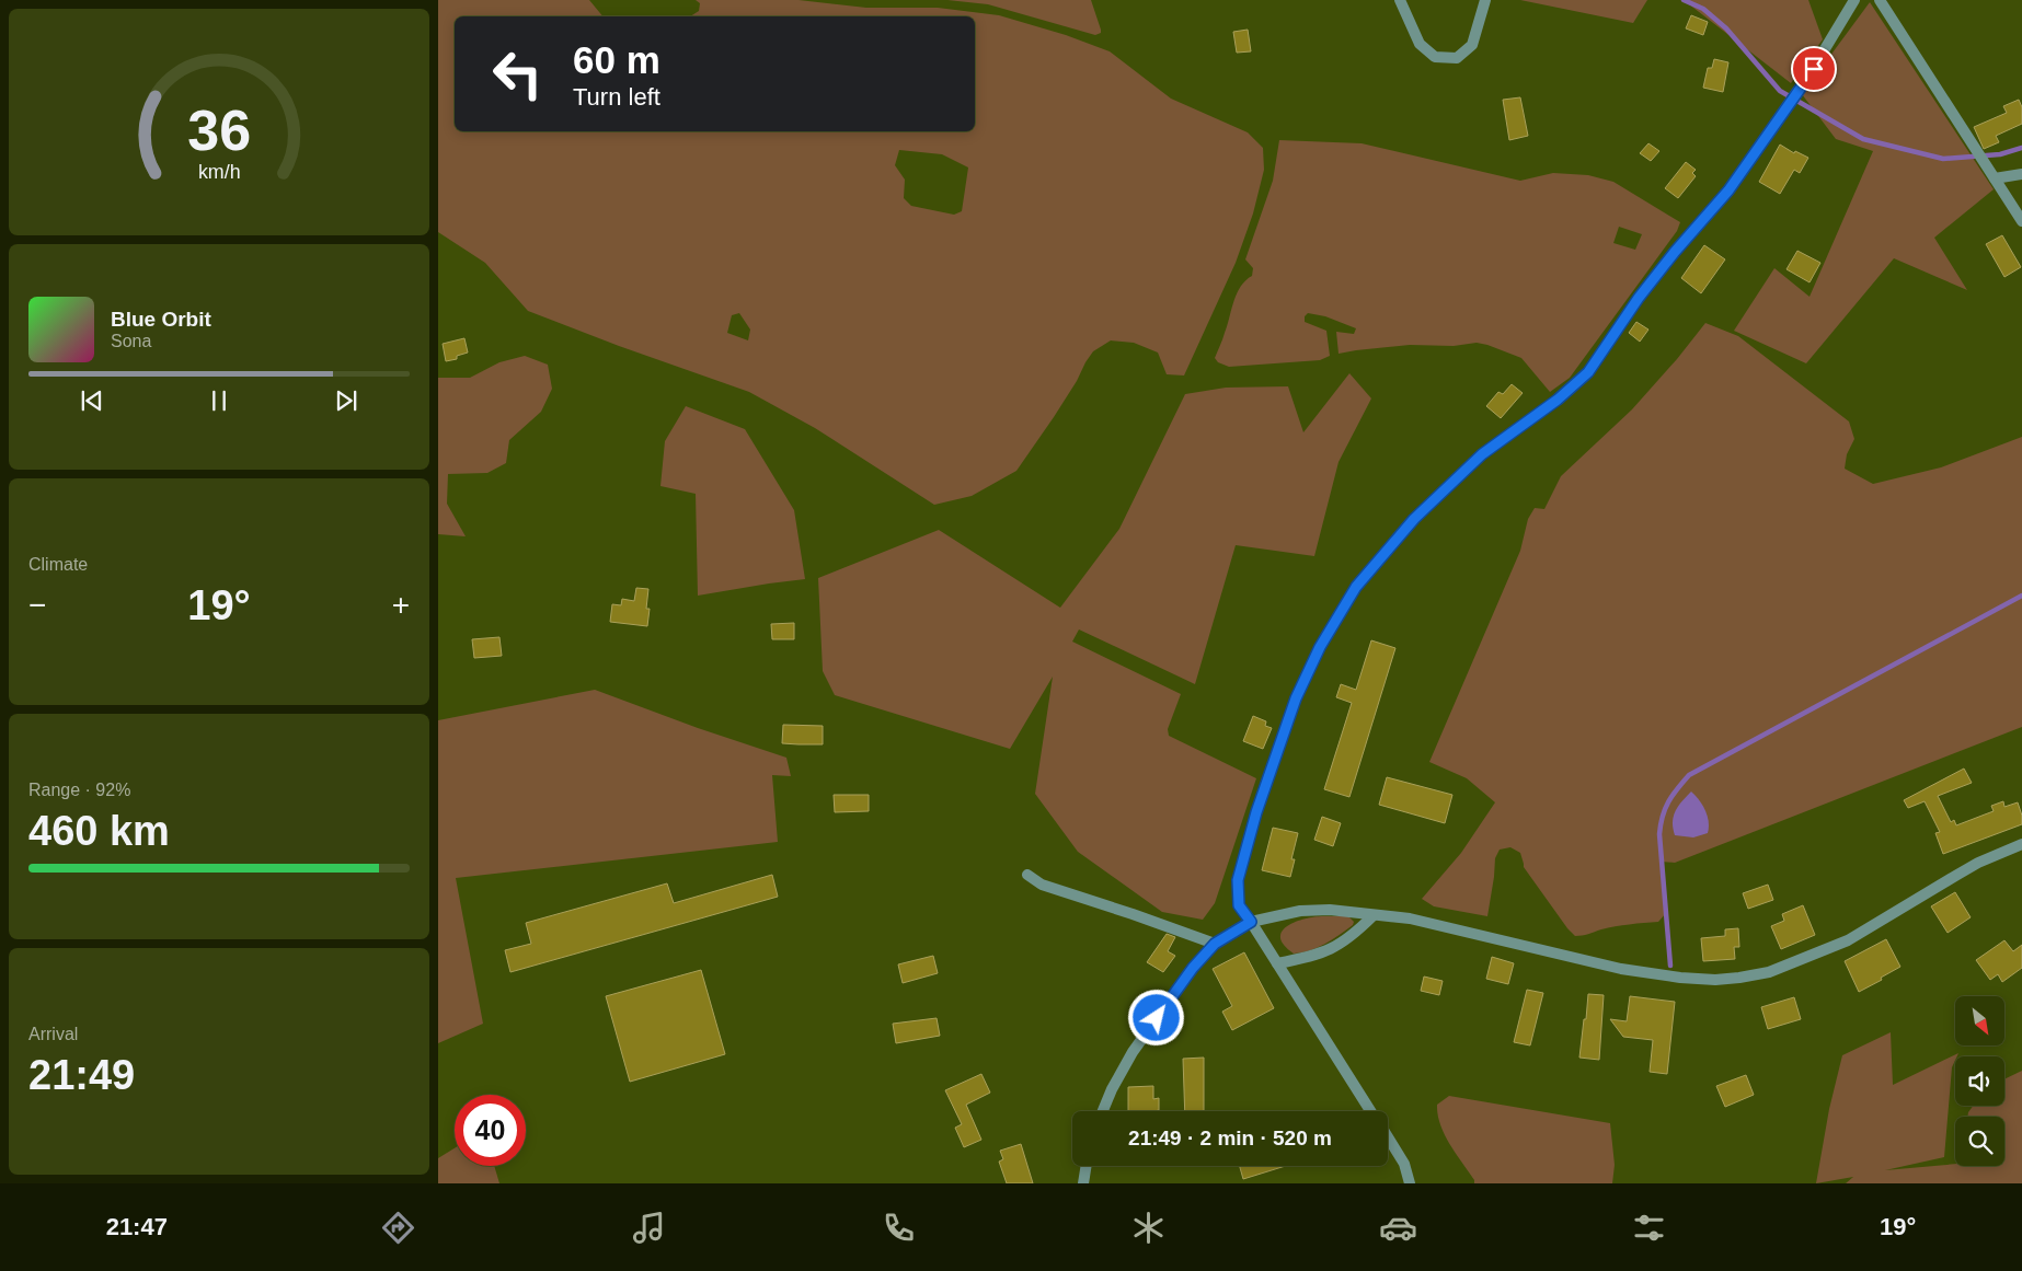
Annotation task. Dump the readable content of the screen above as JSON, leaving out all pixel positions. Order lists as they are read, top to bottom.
{
  "north": "bottom right",
  "page": {
    "turn": ["60 m", "Turn left"],
    "song": ["Blue Orbit", "Sona"],
    "tile": [
      "Climate",
      ["Range · 92%", "460 km"],
      ["Arrival", "21:49"]
    ],
    "heat": ["−", "19°", "+"],
    "limit": "40",
    "trip": "21:49 · 2 min · 520 m",
    "tabs": ["21:47", "19°"],
    "gauge": ["36", "km/h"]
  }
}
